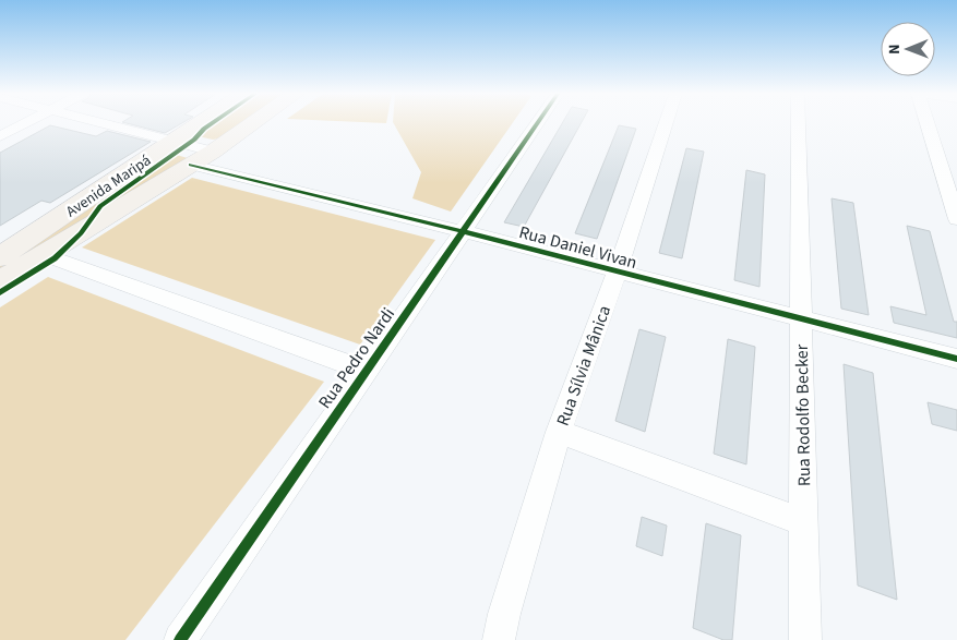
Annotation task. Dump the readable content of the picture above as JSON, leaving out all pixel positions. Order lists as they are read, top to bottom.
{
  "streets": {
    "main road": ["Avenida Maripá"],
    "street": [
      "Rua Daniel Vivan",
      "Rua Pedro Nardi",
      "Rua Sílvia Mânica",
      "Rua Rodolfo Becker"
    ]
  },
  "crossings": [
    ["Avenida Maripá", "Rua Daniel Vivan"],
    ["Rua Daniel Vivan", "Rua Pedro Nardi"],
    ["Rua Daniel Vivan", "Rua Sílvia Mânica"],
    ["Rua Daniel Vivan", "Rua Rodolfo Becker"]
  ],
  "north": "left"
}
